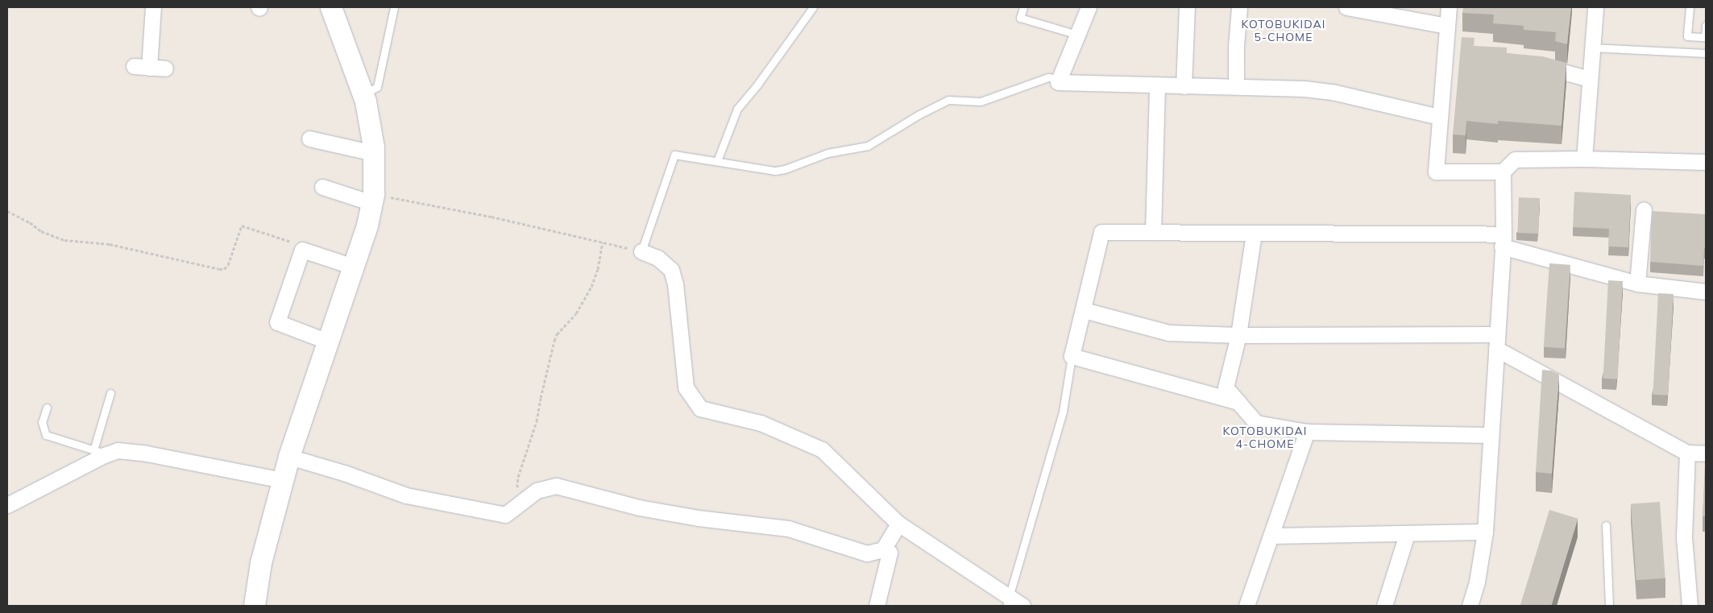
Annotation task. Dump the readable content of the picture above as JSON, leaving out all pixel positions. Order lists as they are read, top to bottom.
{
  "districts": ["KOTOBUKIDAI 5-CHOME", "KOTOBUKIDAI 4-CHOME"]
}
